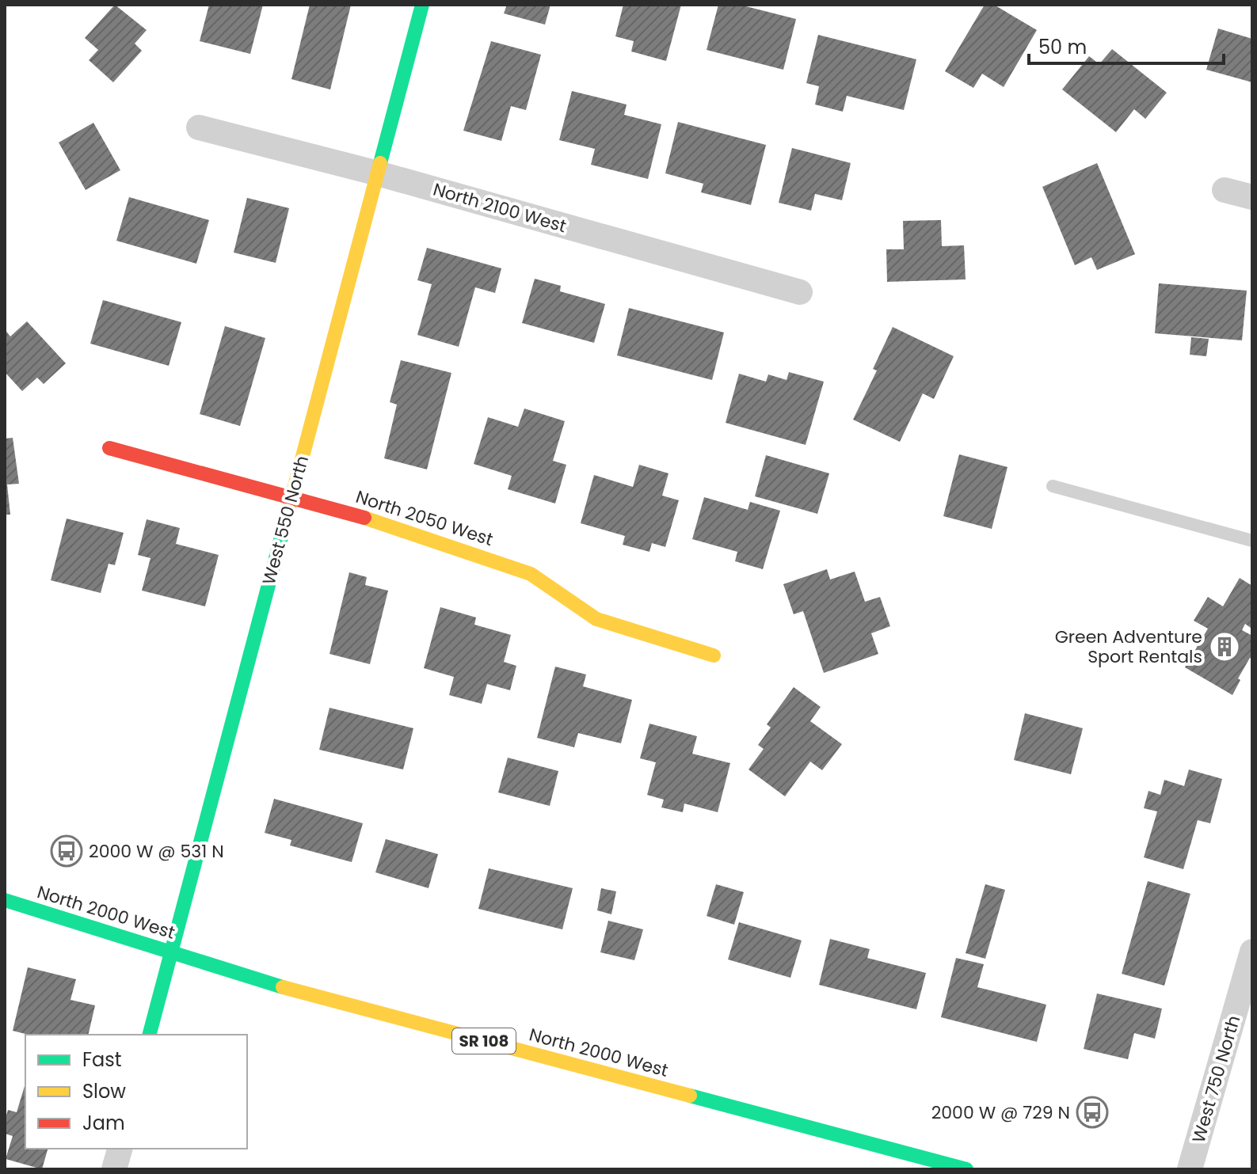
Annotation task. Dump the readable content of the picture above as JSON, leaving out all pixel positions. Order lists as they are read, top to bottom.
{
  "streets": {
    "street": [
      "North 2100 West",
      "North 2050 West",
      "West 550 North",
      "North 2000 West",
      "SR 108",
      "West 750 North"
    ]
  },
  "crossings": [
    ["North 2100 West", "West 550 North"],
    ["North 2050 West", "West 550 North"],
    ["West 550 North", "North 2000 West"]
  ],
  "places": {
    "building": ["Green Adventure Sport Rentals"],
    "bus stop": ["2000 W @ 531 N", "2000 W @ 729 N"]
  },
  "legend": ["Fast", "Slow", "Jam"],
  "scale_bar": "50 m"
}
